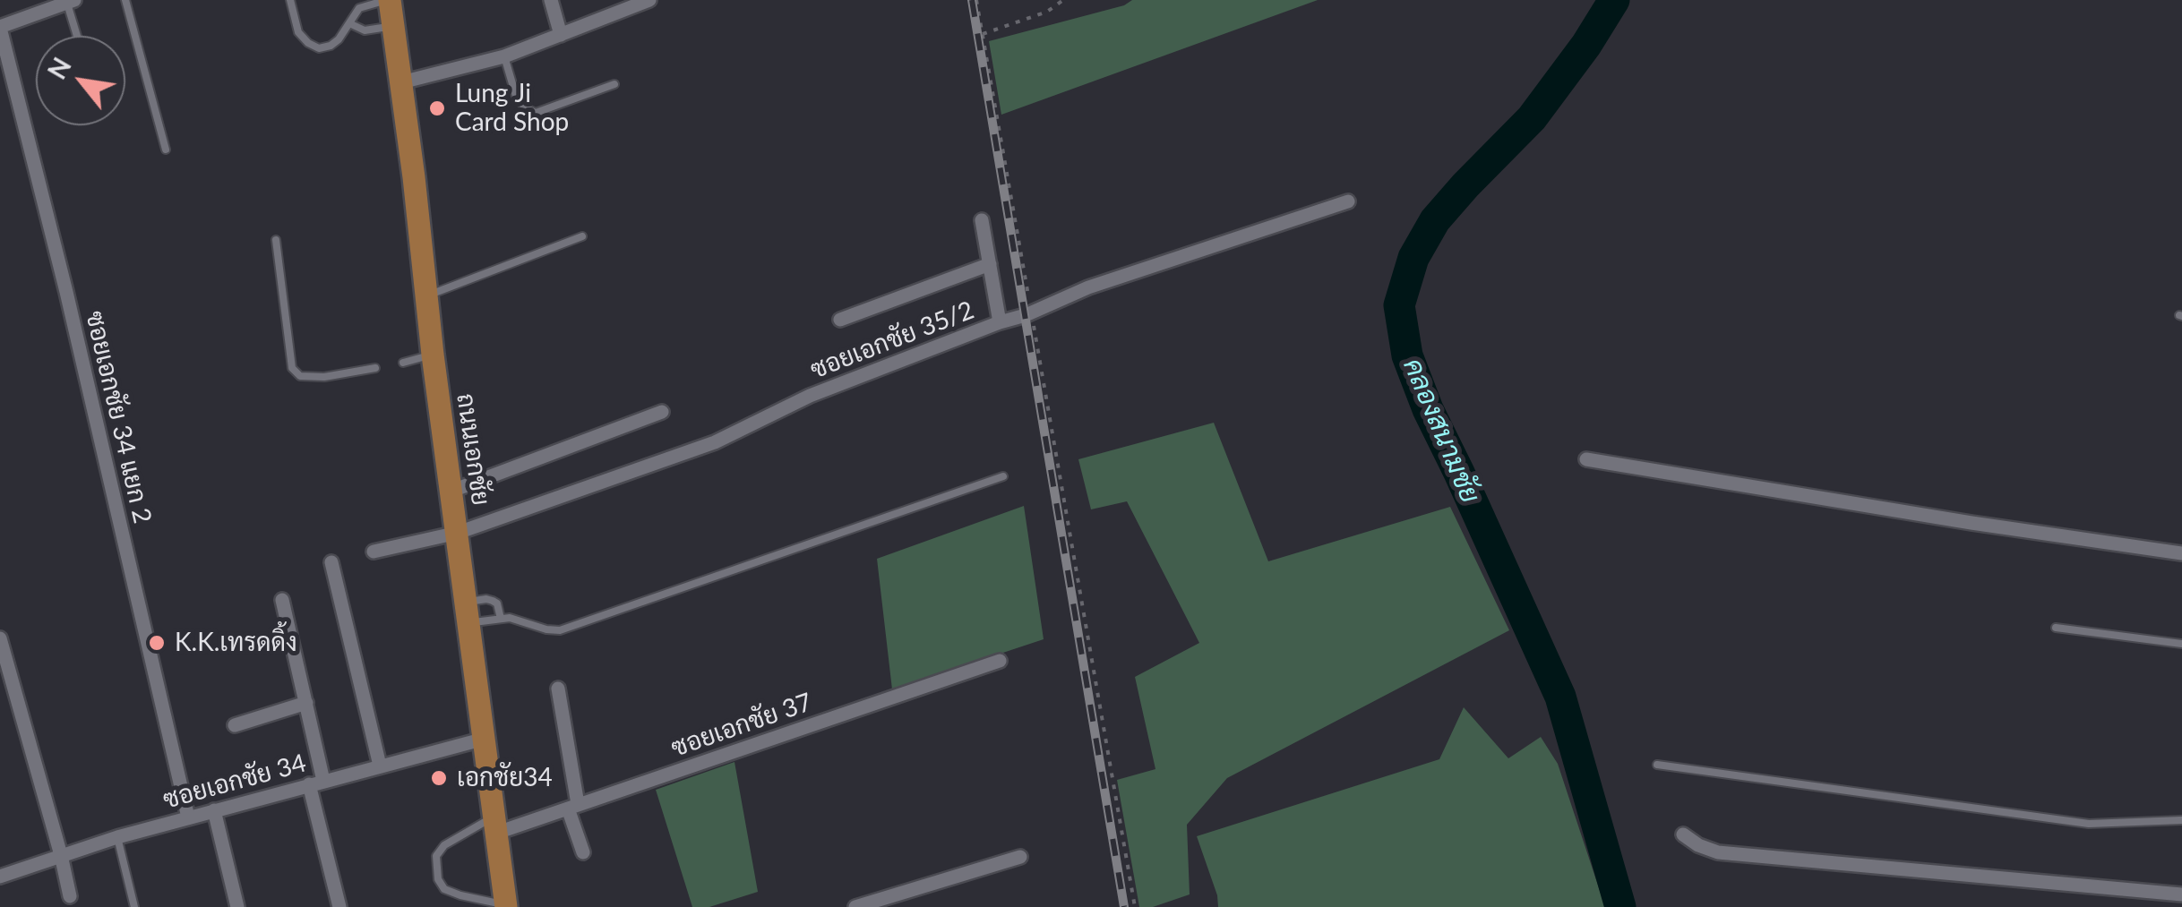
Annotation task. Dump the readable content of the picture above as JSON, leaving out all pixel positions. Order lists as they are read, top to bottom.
{
  "streets": {
    "main road": ["ถนนเอกชัย"],
    "street": [
      "ซอยเอกชัย 35/2",
      "ซอยเอกชัย 34 แยก 2",
      "ซอยเอกชัย 37",
      "ซอยเอกชัย 34"
    ]
  },
  "crossings": [
    ["ซอยเอกชัย 35/2", "ถนนเอกชัย"],
    ["ซอยเอกชัย 34 แยก 2", "ซอยเอกชัย 34"],
    ["ถนนเอกชัย", "ซอยเอกชัย 37"],
    ["ถนนเอกชัย", "ซอยเอกชัย 34"]
  ],
  "water": ["คลองสนามชัย"],
  "places": ["Lung Ji Card Shop", "K.K.เทรดดิ้ง", "เอกชัย34"],
  "north": "top left"
}
